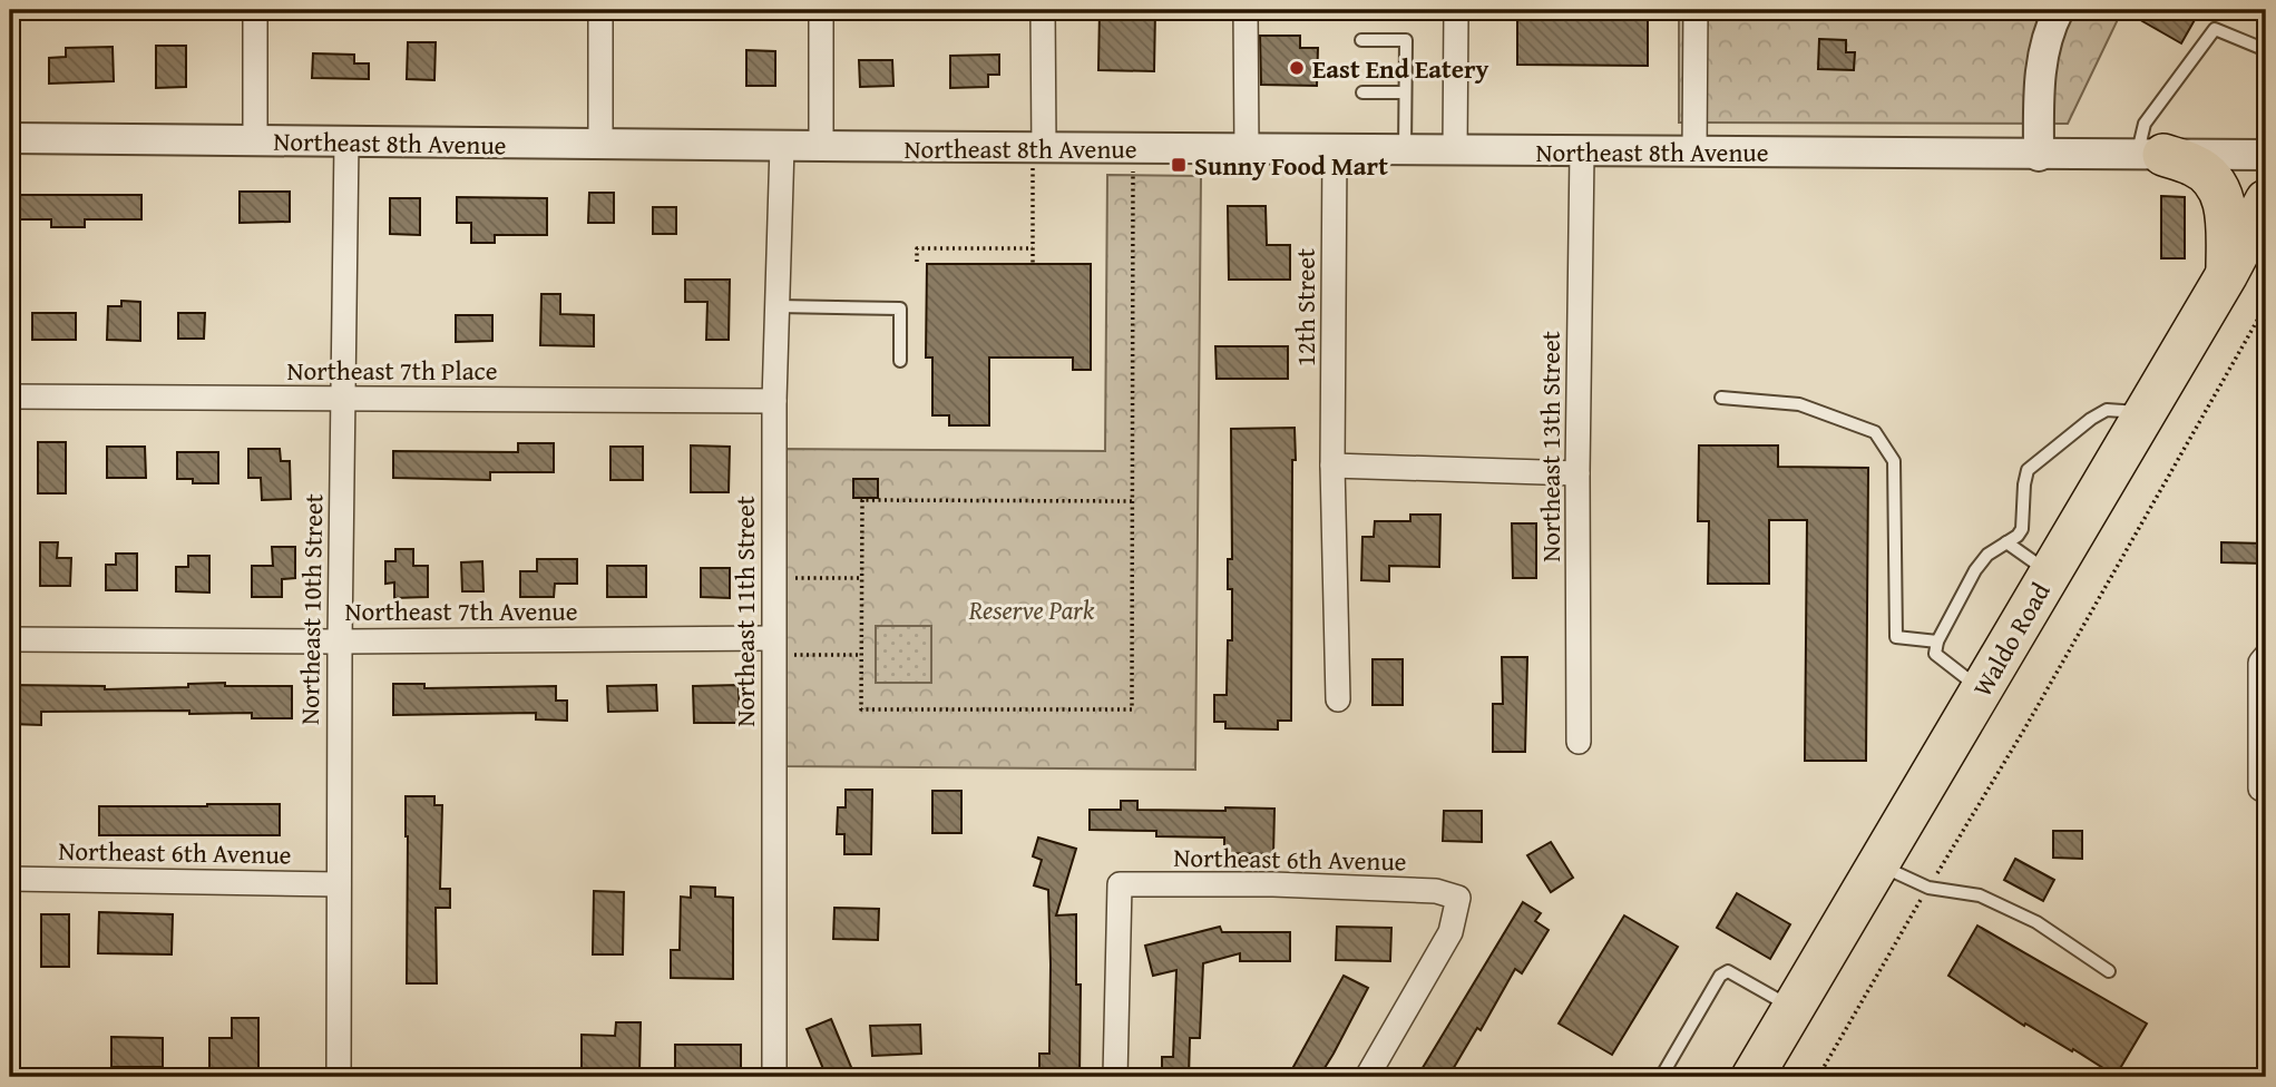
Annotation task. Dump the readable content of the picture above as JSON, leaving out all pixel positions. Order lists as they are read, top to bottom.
{
  "streets": {
    "highway": ["Waldo Road"],
    "street": [
      "Northeast 8th Avenue",
      "12th Street",
      "Northeast 7th Place",
      "Northeast 13th Street",
      "Northeast 10th Street",
      "Northeast 7th Avenue",
      "Northeast 11th Street",
      "Northeast 6th Avenue"
    ]
  },
  "crossings": [
    ["Northeast 8th Avenue", "12th Street"],
    ["Northeast 8th Avenue", "Northeast 13th Street"],
    ["Northeast 8th Avenue", "Northeast 10th Street"],
    ["Northeast 8th Avenue", "Northeast 11th Street"],
    ["Northeast 7th Place", "Northeast 10th Street"],
    ["Northeast 7th Place", "Northeast 11th Street"],
    ["Northeast 10th Street", "Northeast 7th Avenue"],
    ["Northeast 10th Street", "Northeast 6th Avenue"],
    ["Northeast 7th Avenue", "Northeast 11th Street"]
  ],
  "parks": ["Reserve Park"],
  "places": {
    "other": ["East End Eatery"],
    "transit": ["Sunny Food Mart"]
  }
}
